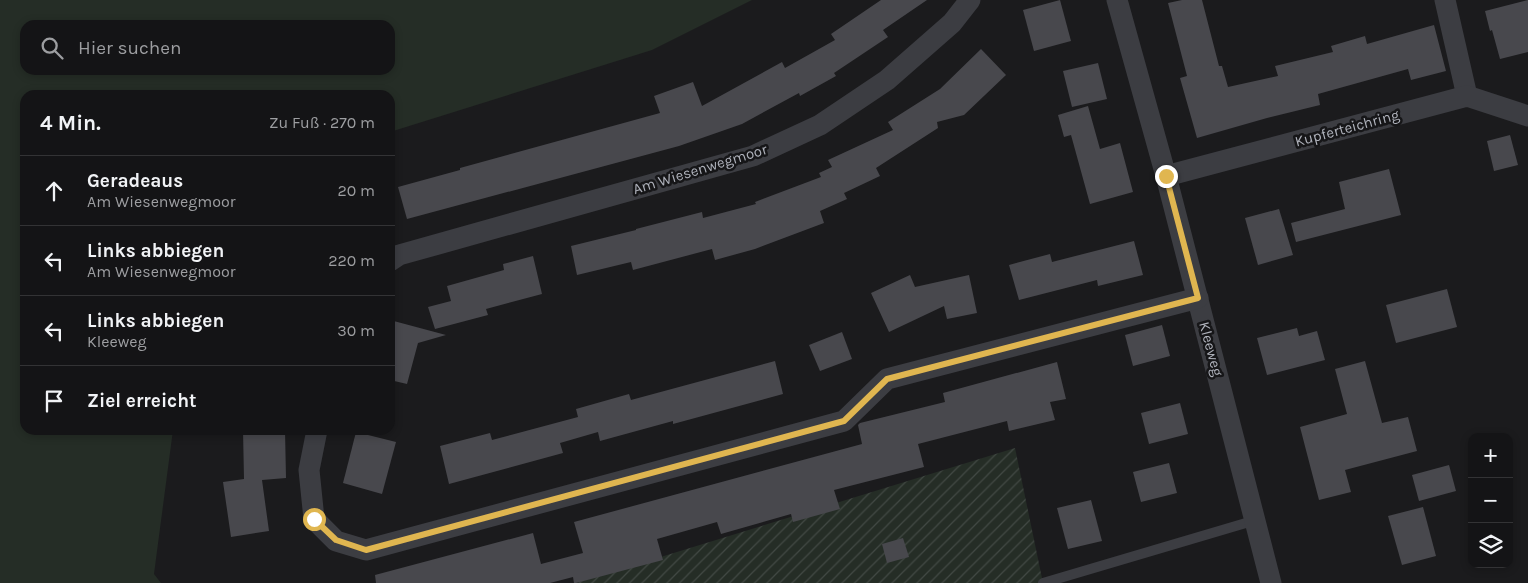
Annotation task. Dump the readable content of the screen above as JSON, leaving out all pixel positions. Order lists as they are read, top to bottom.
{
  "streets": {
    "street": ["Kupferteichring", "Am Wiesenwegmoor", "Kleeweg"]
  },
  "crossings": [
    ["Kupferteichring", "Kleeweg"]
  ],
  "page": {
    "search": "Hier suchen",
    "heading": ["4 Min.", "Zu Fuß · 270 m"],
    "list": [
      ["Geradeaus", "Am Wiesenwegmoor", "20 m"],
      ["Links abbiegen", "Am Wiesenwegmoor", "220 m"],
      ["Links abbiegen", "Kleeweg", "30 m"],
      "Ziel erreicht"
    ],
    "map_buttons": ["+", "−"]
  }
}
